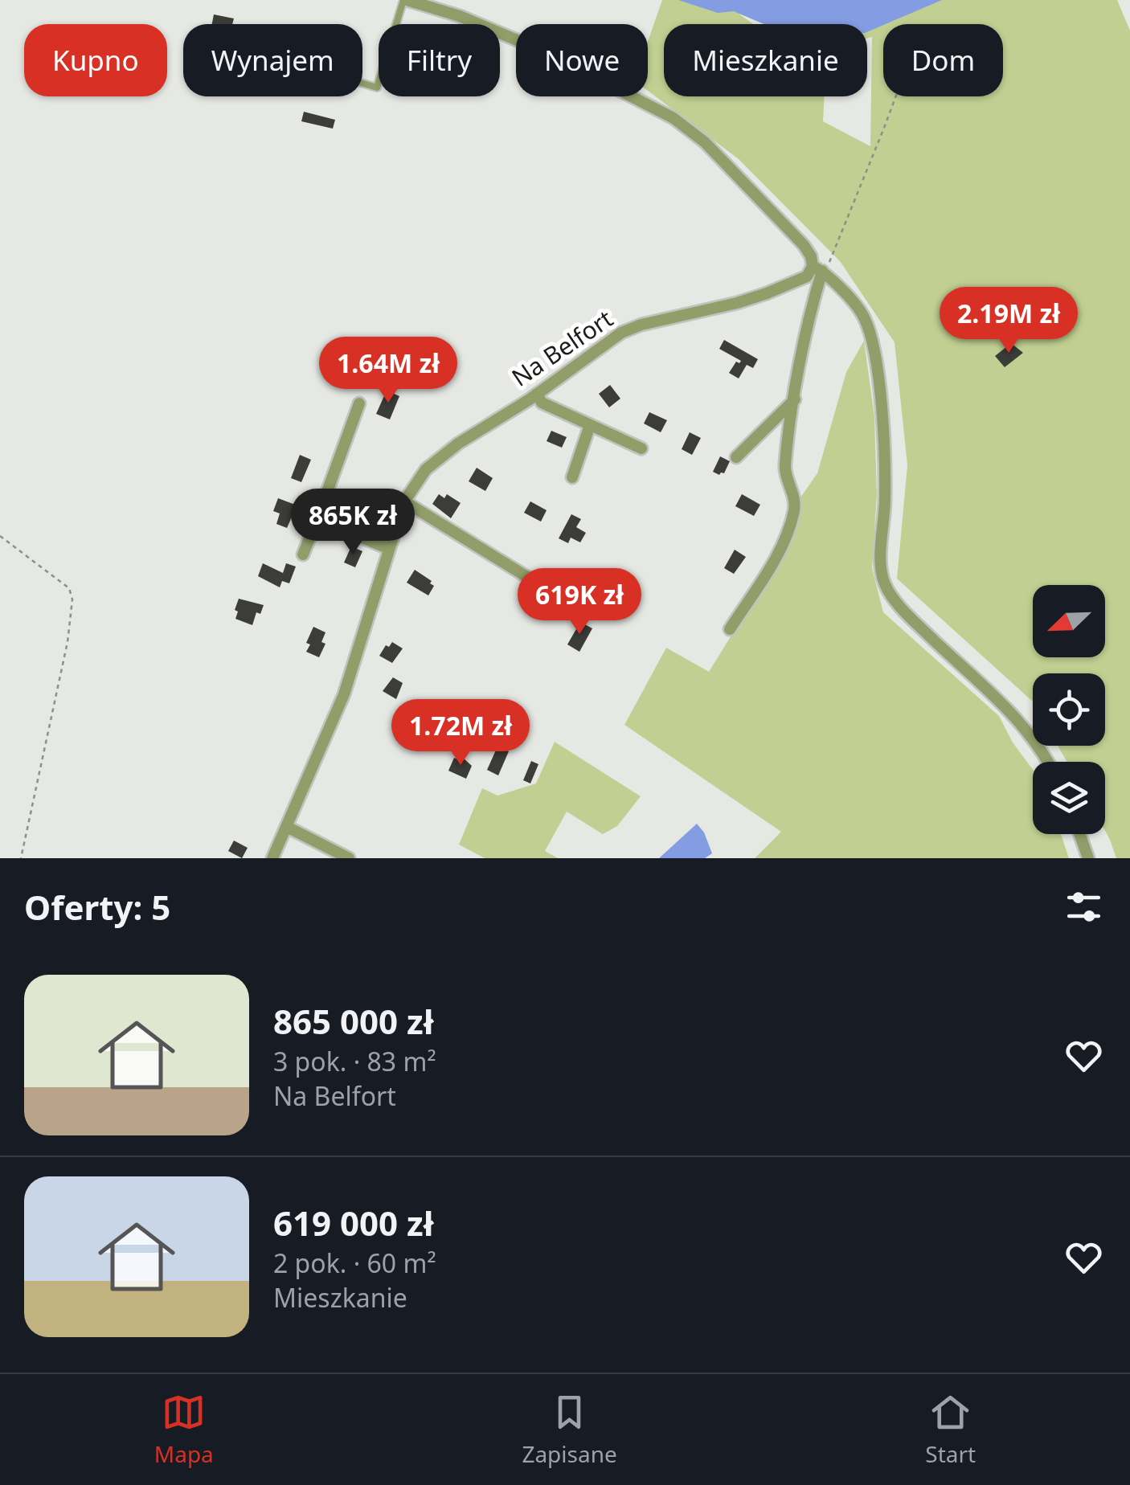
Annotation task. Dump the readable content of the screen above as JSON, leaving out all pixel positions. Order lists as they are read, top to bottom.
{
  "streets": {
    "street": ["Na Belfort"]
  },
  "north": "bottom left",
  "page": {
    "chip": [
      "Kupno",
      "Wynajem",
      "Filtry",
      "Nowe",
      "Mieszkanie",
      "Dom"
    ],
    "price": [
      "2.19M zł",
      "1.64M zł",
      "865K zł",
      "619K zł",
      "1.72M zł"
    ],
    "heading": "Oferty: 5",
    "list": [
      {
        "name": "865 000 zł",
        "note": "3 pok. · 83 m² · Na Belfort"
      },
      {
        "name": "619 000 zł",
        "note": "2 pok. · 60 m² · Mieszkanie"
      }
    ],
    "tabs": ["Mapa", "Zapisane", "Start"]
  }
}
